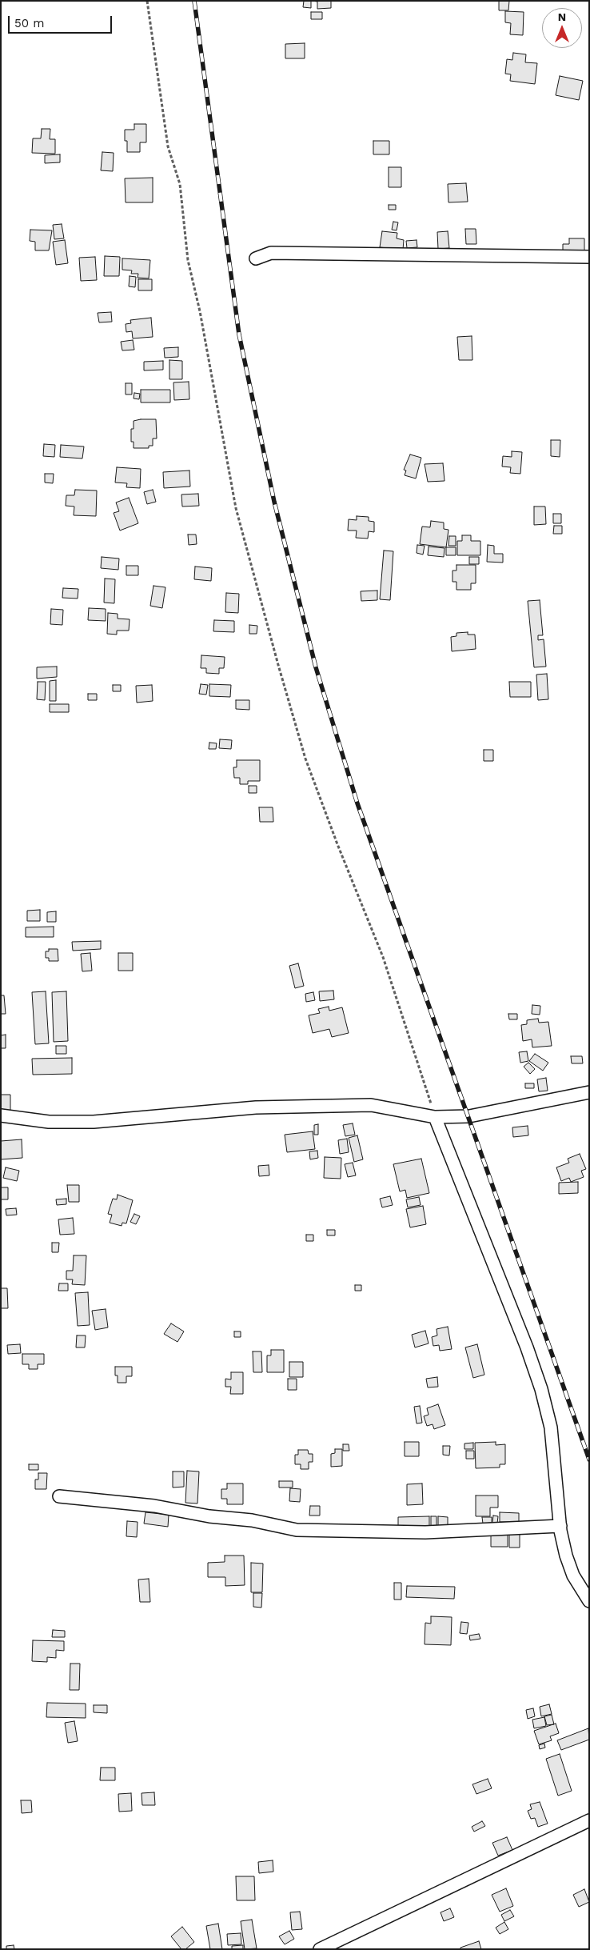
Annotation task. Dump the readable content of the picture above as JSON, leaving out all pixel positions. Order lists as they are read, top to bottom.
{
  "scale_bar": "50 m",
  "north": "top"
}
